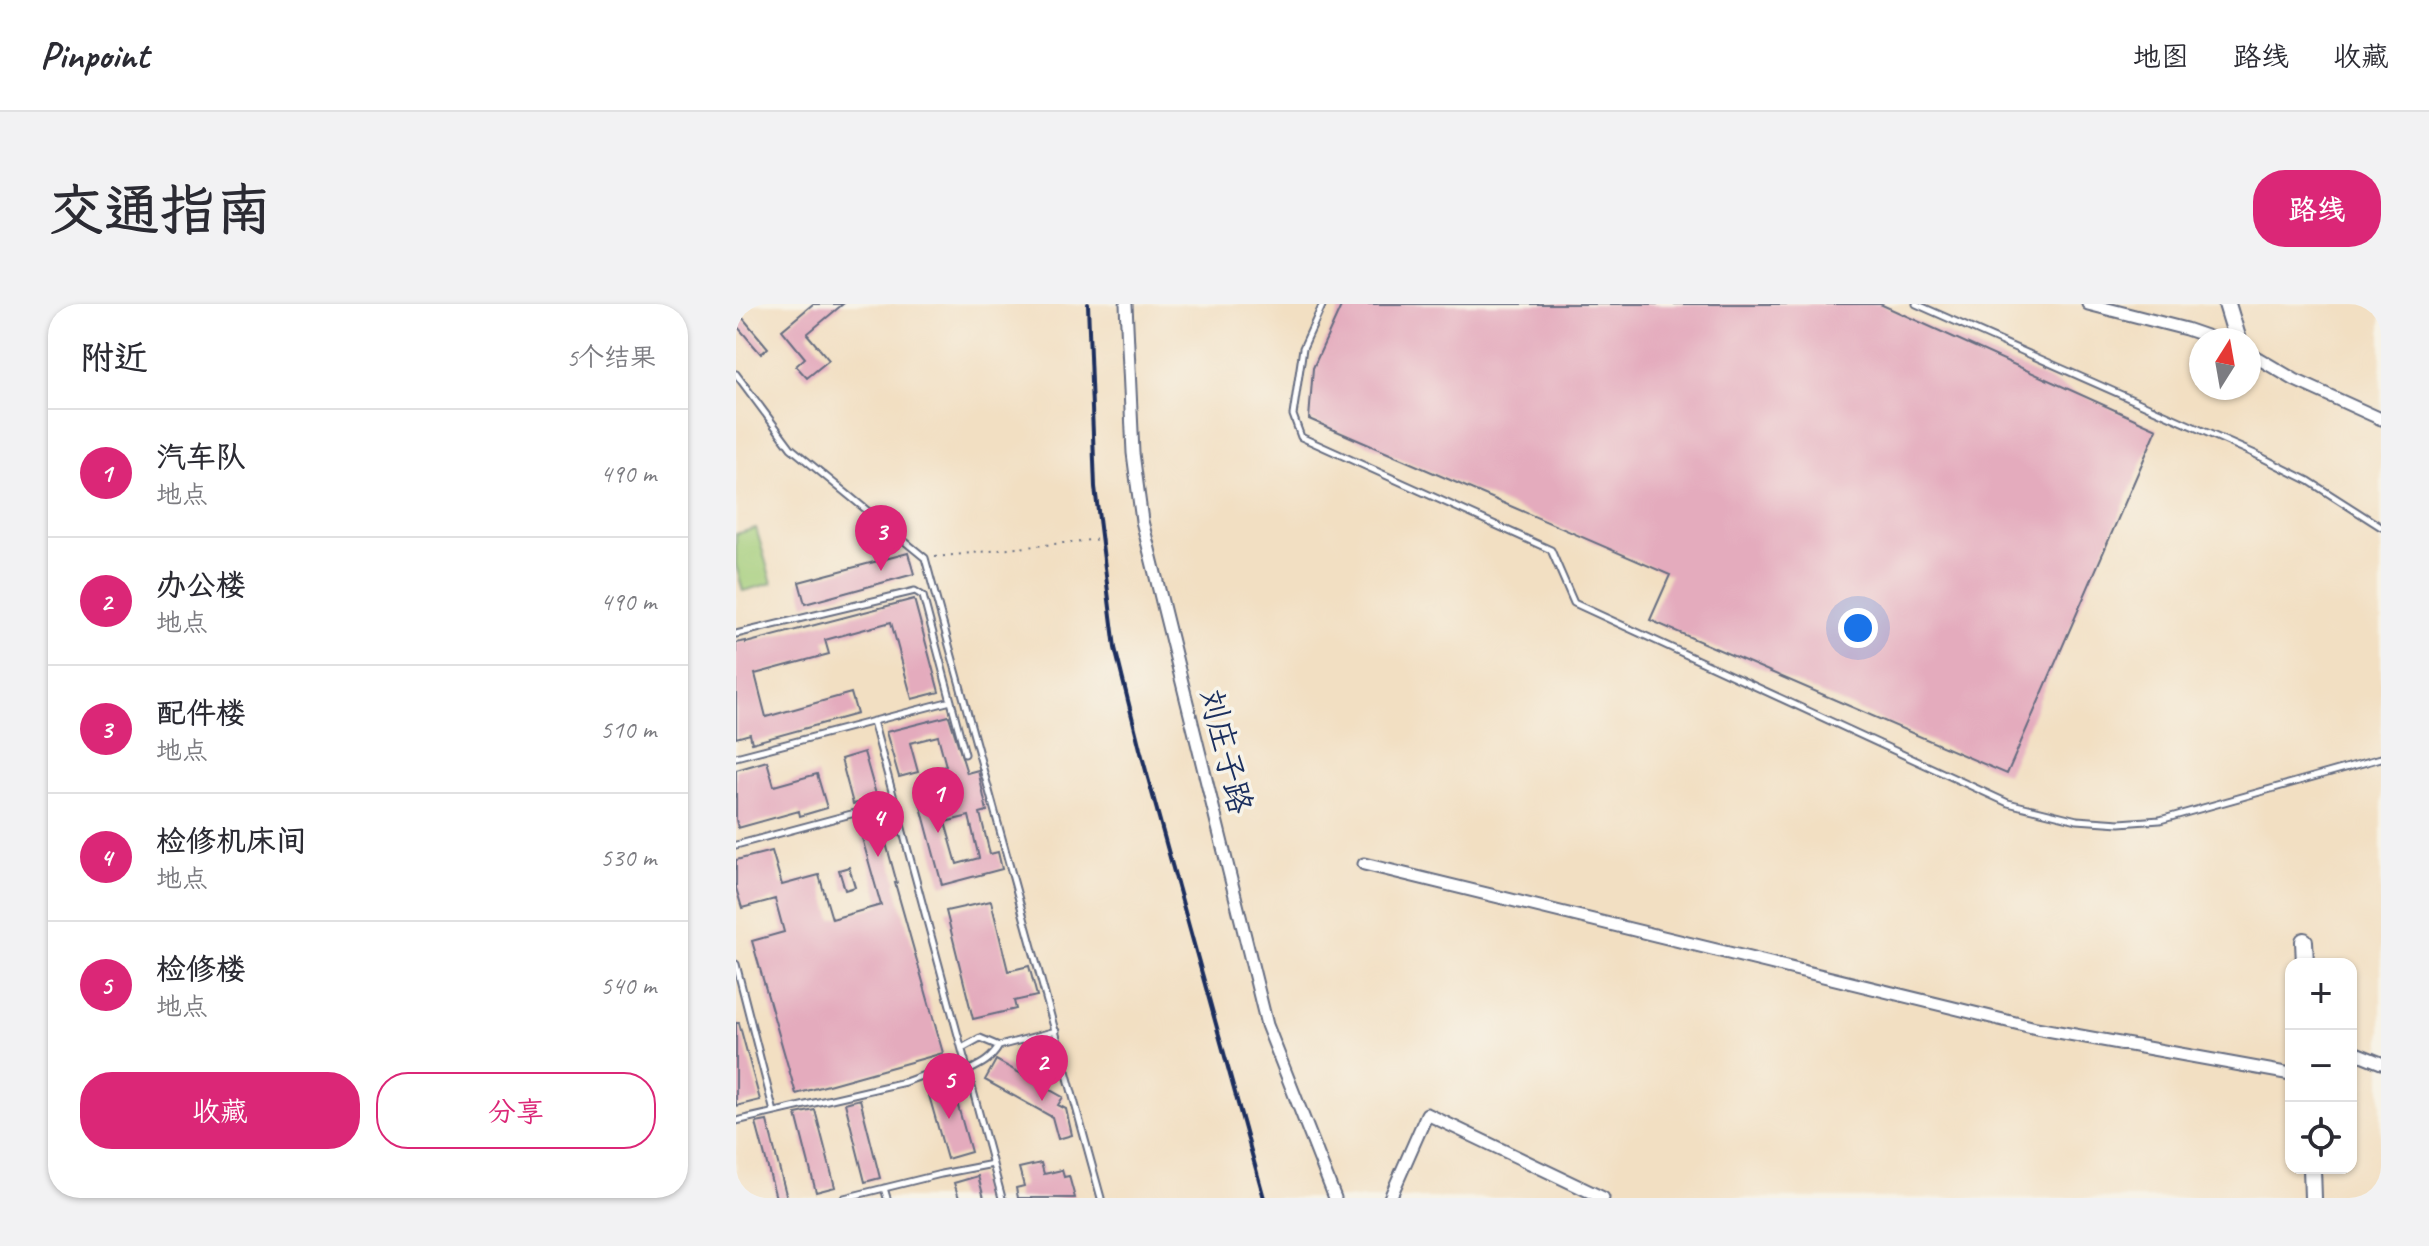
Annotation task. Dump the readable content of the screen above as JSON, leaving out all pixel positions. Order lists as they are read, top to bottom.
{
  "streets": {
    "street": ["刘庄子路"]
  },
  "north": "top",
  "page": {
    "header": "Pinpoint",
    "nav": ["地图", "路线", "收藏"],
    "buttons": [
      "路线",
      ["收藏", "分享"]
    ],
    "title": "交通指南",
    "heading": ["附近", "5个结果"],
    "list": [
      {
        "mark": "1",
        "name": "汽车队",
        "note": "地点",
        "value": "490 m"
      },
      {
        "mark": "2",
        "name": "办公楼",
        "note": "地点",
        "value": "490 m"
      },
      {
        "mark": "3",
        "name": "配件楼",
        "note": "地点",
        "value": "510 m"
      },
      {
        "mark": "4",
        "name": "检修机床间",
        "note": "地点",
        "value": "530 m"
      },
      {
        "mark": "5",
        "name": "检修楼",
        "note": "地点",
        "value": "540 m"
      }
    ],
    "pins": [
      "3",
      "1",
      "4",
      "2",
      "5"
    ],
    "map_buttons": ["+", "−"]
  }
}
